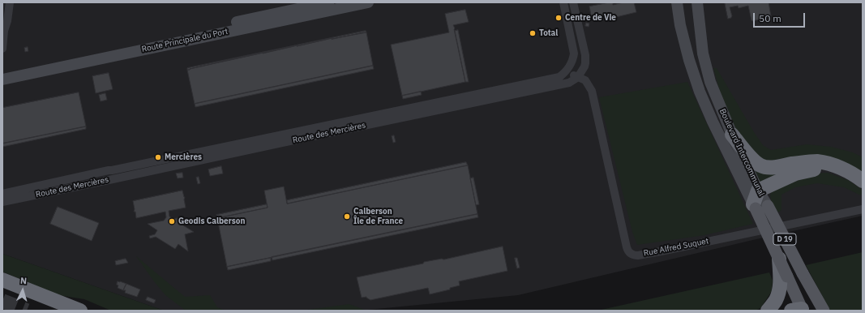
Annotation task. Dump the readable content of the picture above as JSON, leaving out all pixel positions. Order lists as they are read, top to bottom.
{
  "streets": {
    "main road": ["Route Principale du Port", "Boulevard Intercommunal", "D 19"],
    "street": ["Route des Mercières", "Rue Alfred Suquet"]
  },
  "crossings": [
    ["Route des Mercières", "Rue Alfred Suquet"]
  ],
  "places": [
    "Centre de Vie",
    "Total",
    "Mercières",
    "Calberson Île de France",
    "Geodis Calberson"
  ],
  "scale_bar": "50 m",
  "north": "top"
}
